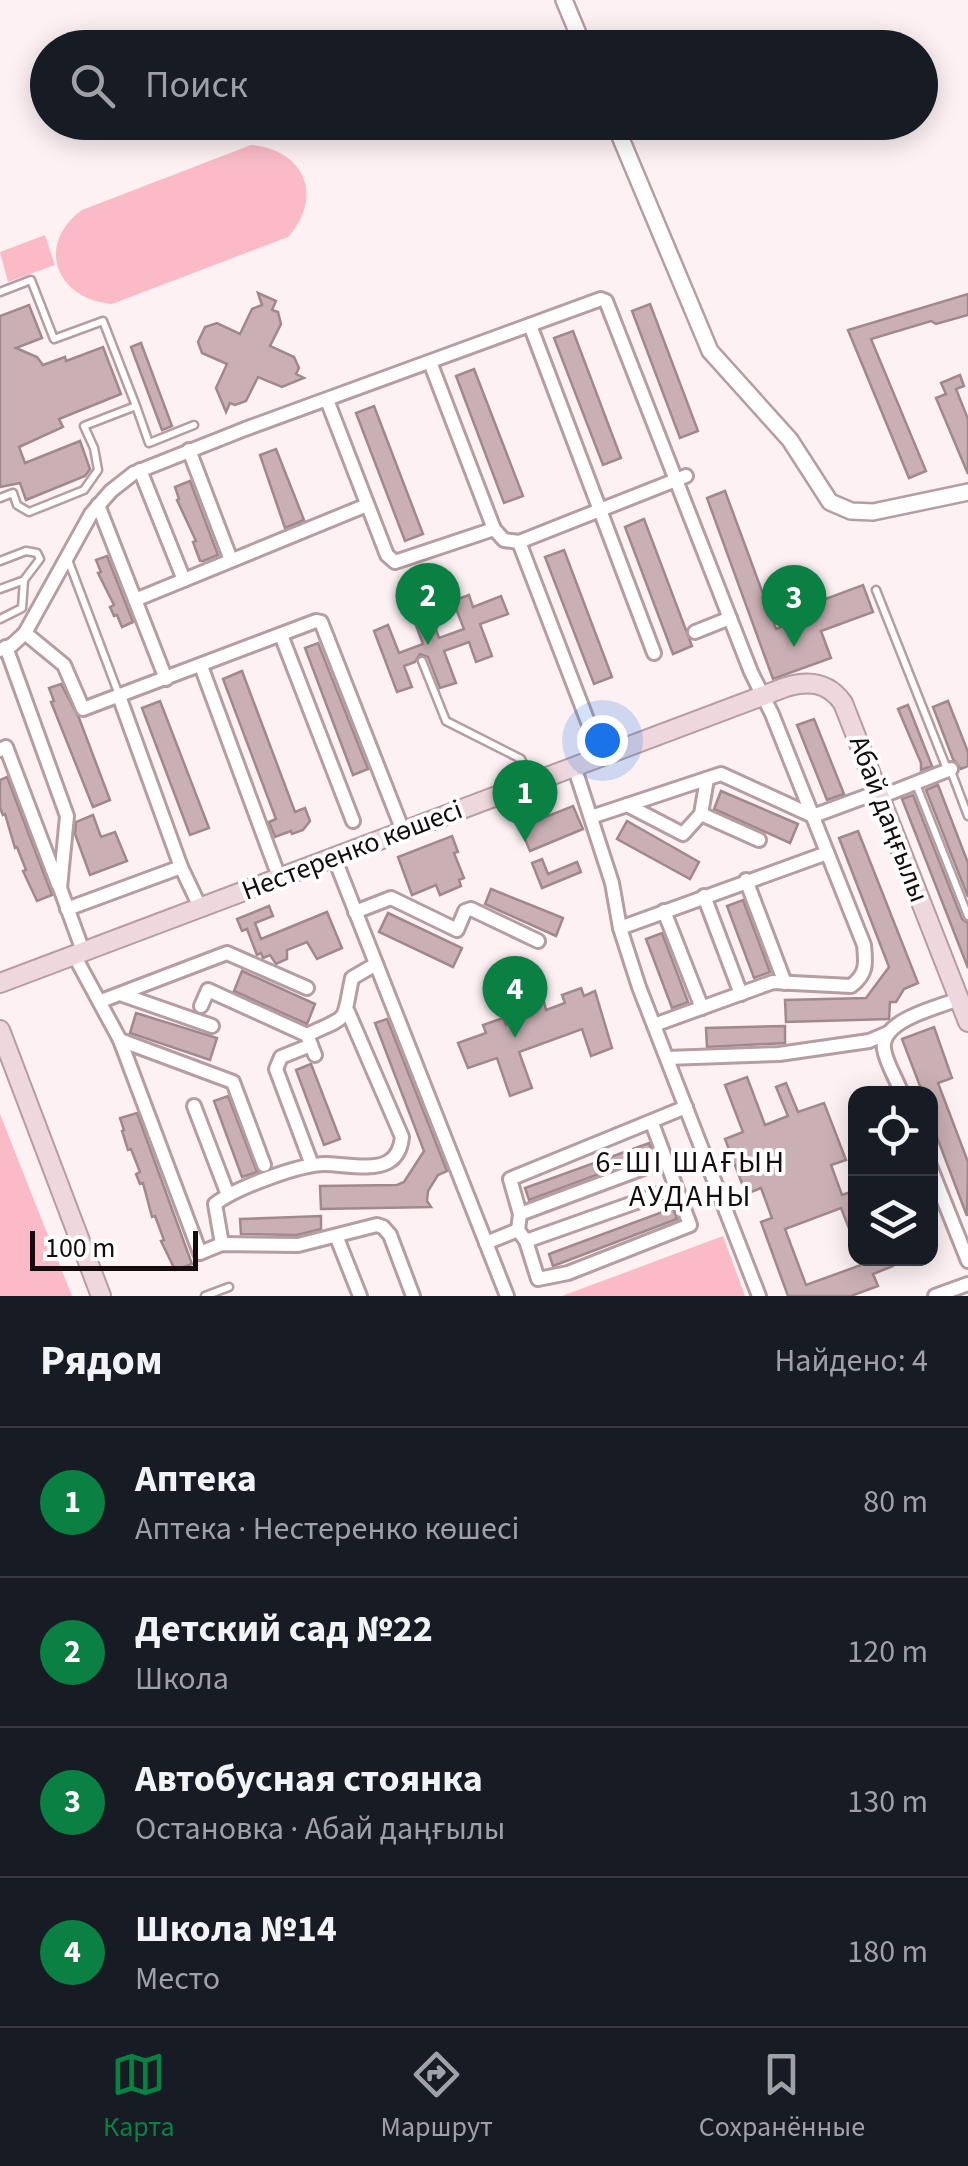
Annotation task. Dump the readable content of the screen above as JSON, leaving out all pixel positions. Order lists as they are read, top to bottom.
{
  "streets": {
    "main road": ["Абай даңғылы", "Нестеренко көшесі"]
  },
  "crossings": [
    ["Абай даңғылы", "Нестеренко көшесі"]
  ],
  "districts": ["6-ШІ ШАҒЫН АУДАНЫ"],
  "scale_bar": "100 m",
  "page": {
    "search": "Поиск",
    "pins": [
      "2",
      "3",
      "1",
      "4"
    ],
    "scale": "100 m",
    "heading": ["Рядом", "Найдено: 4"],
    "list": [
      {
        "mark": "1",
        "name": "Аптека",
        "note": "Аптека · Нестеренко көшесі",
        "value": "80 m"
      },
      {
        "mark": "2",
        "name": "Детский сад №22",
        "note": "Школа",
        "value": "120 m"
      },
      {
        "mark": "3",
        "name": "Автобусная стоянка",
        "note": "Остановка · Абай даңғылы",
        "value": "130 m"
      },
      {
        "mark": "4",
        "name": "Школа №14",
        "note": "Место",
        "value": "180 m"
      }
    ],
    "nav": ["Карта", "Маршрут", "Сохранённые"]
  }
}
